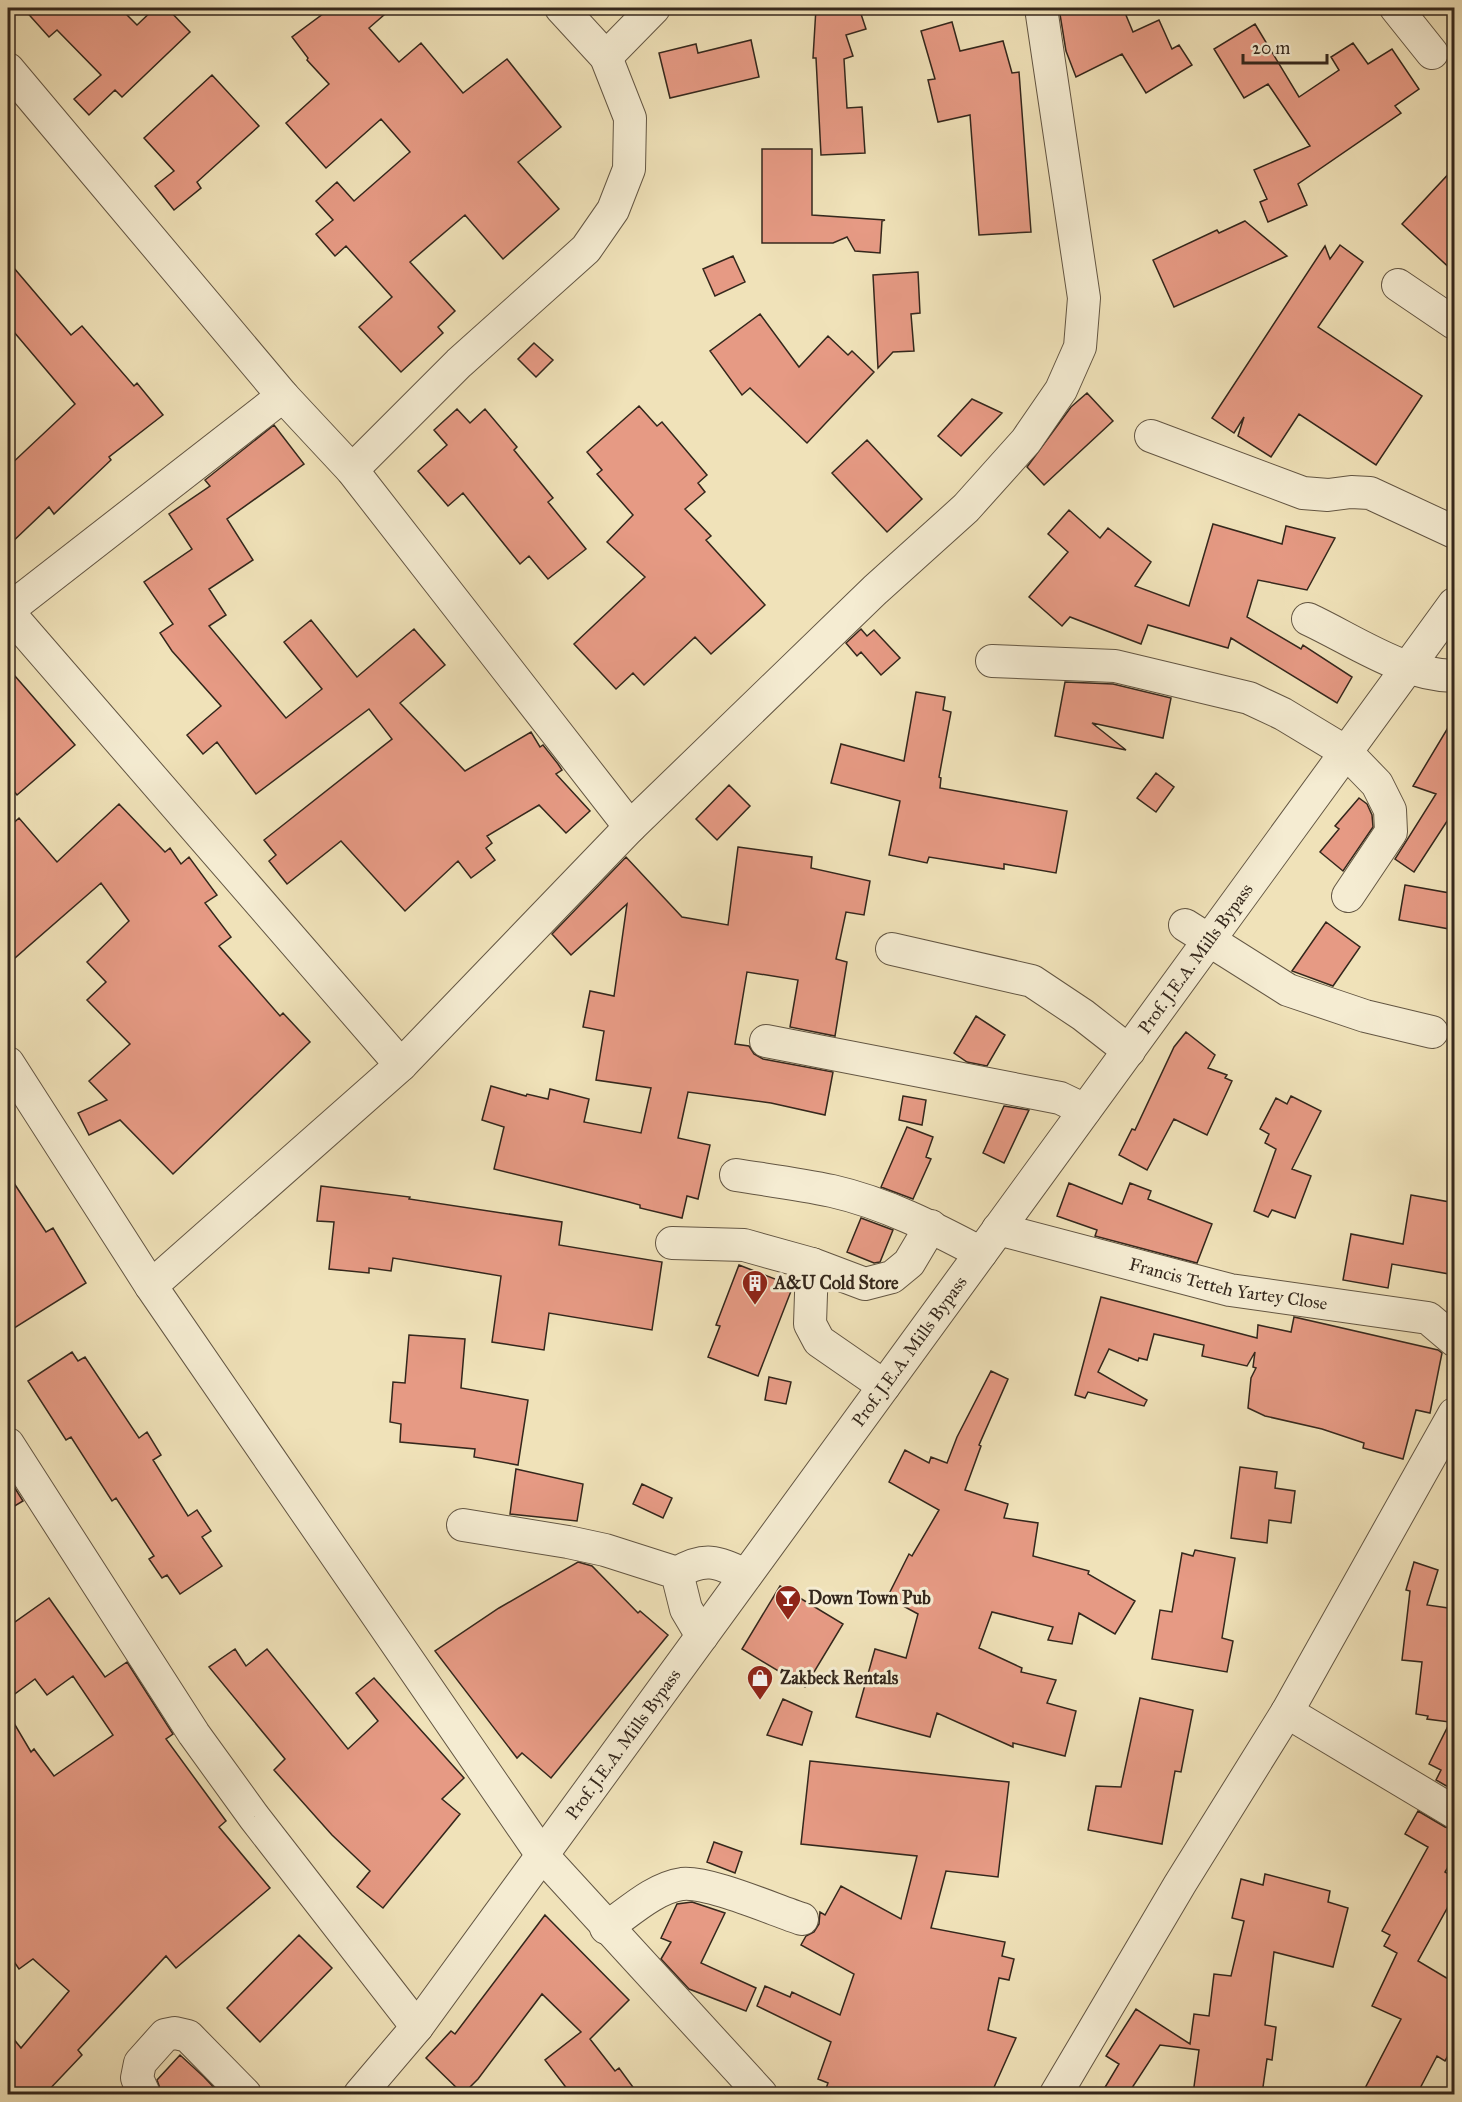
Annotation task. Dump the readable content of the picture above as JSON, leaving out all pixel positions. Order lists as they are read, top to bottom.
{
  "streets": {
    "street": ["Prof. J.E.A. Mills Bypass", "Francis Tetteh Yartey Close"]
  },
  "crossings": [
    ["Prof. J.E.A. Mills Bypass", "Francis Tetteh Yartey Close"]
  ],
  "places": {
    "building": ["A&U Cold Store"],
    "bar": ["Down Town Pub"],
    "shop": ["Zakbeck Rentals"]
  },
  "scale_bar": "20 m"
}
